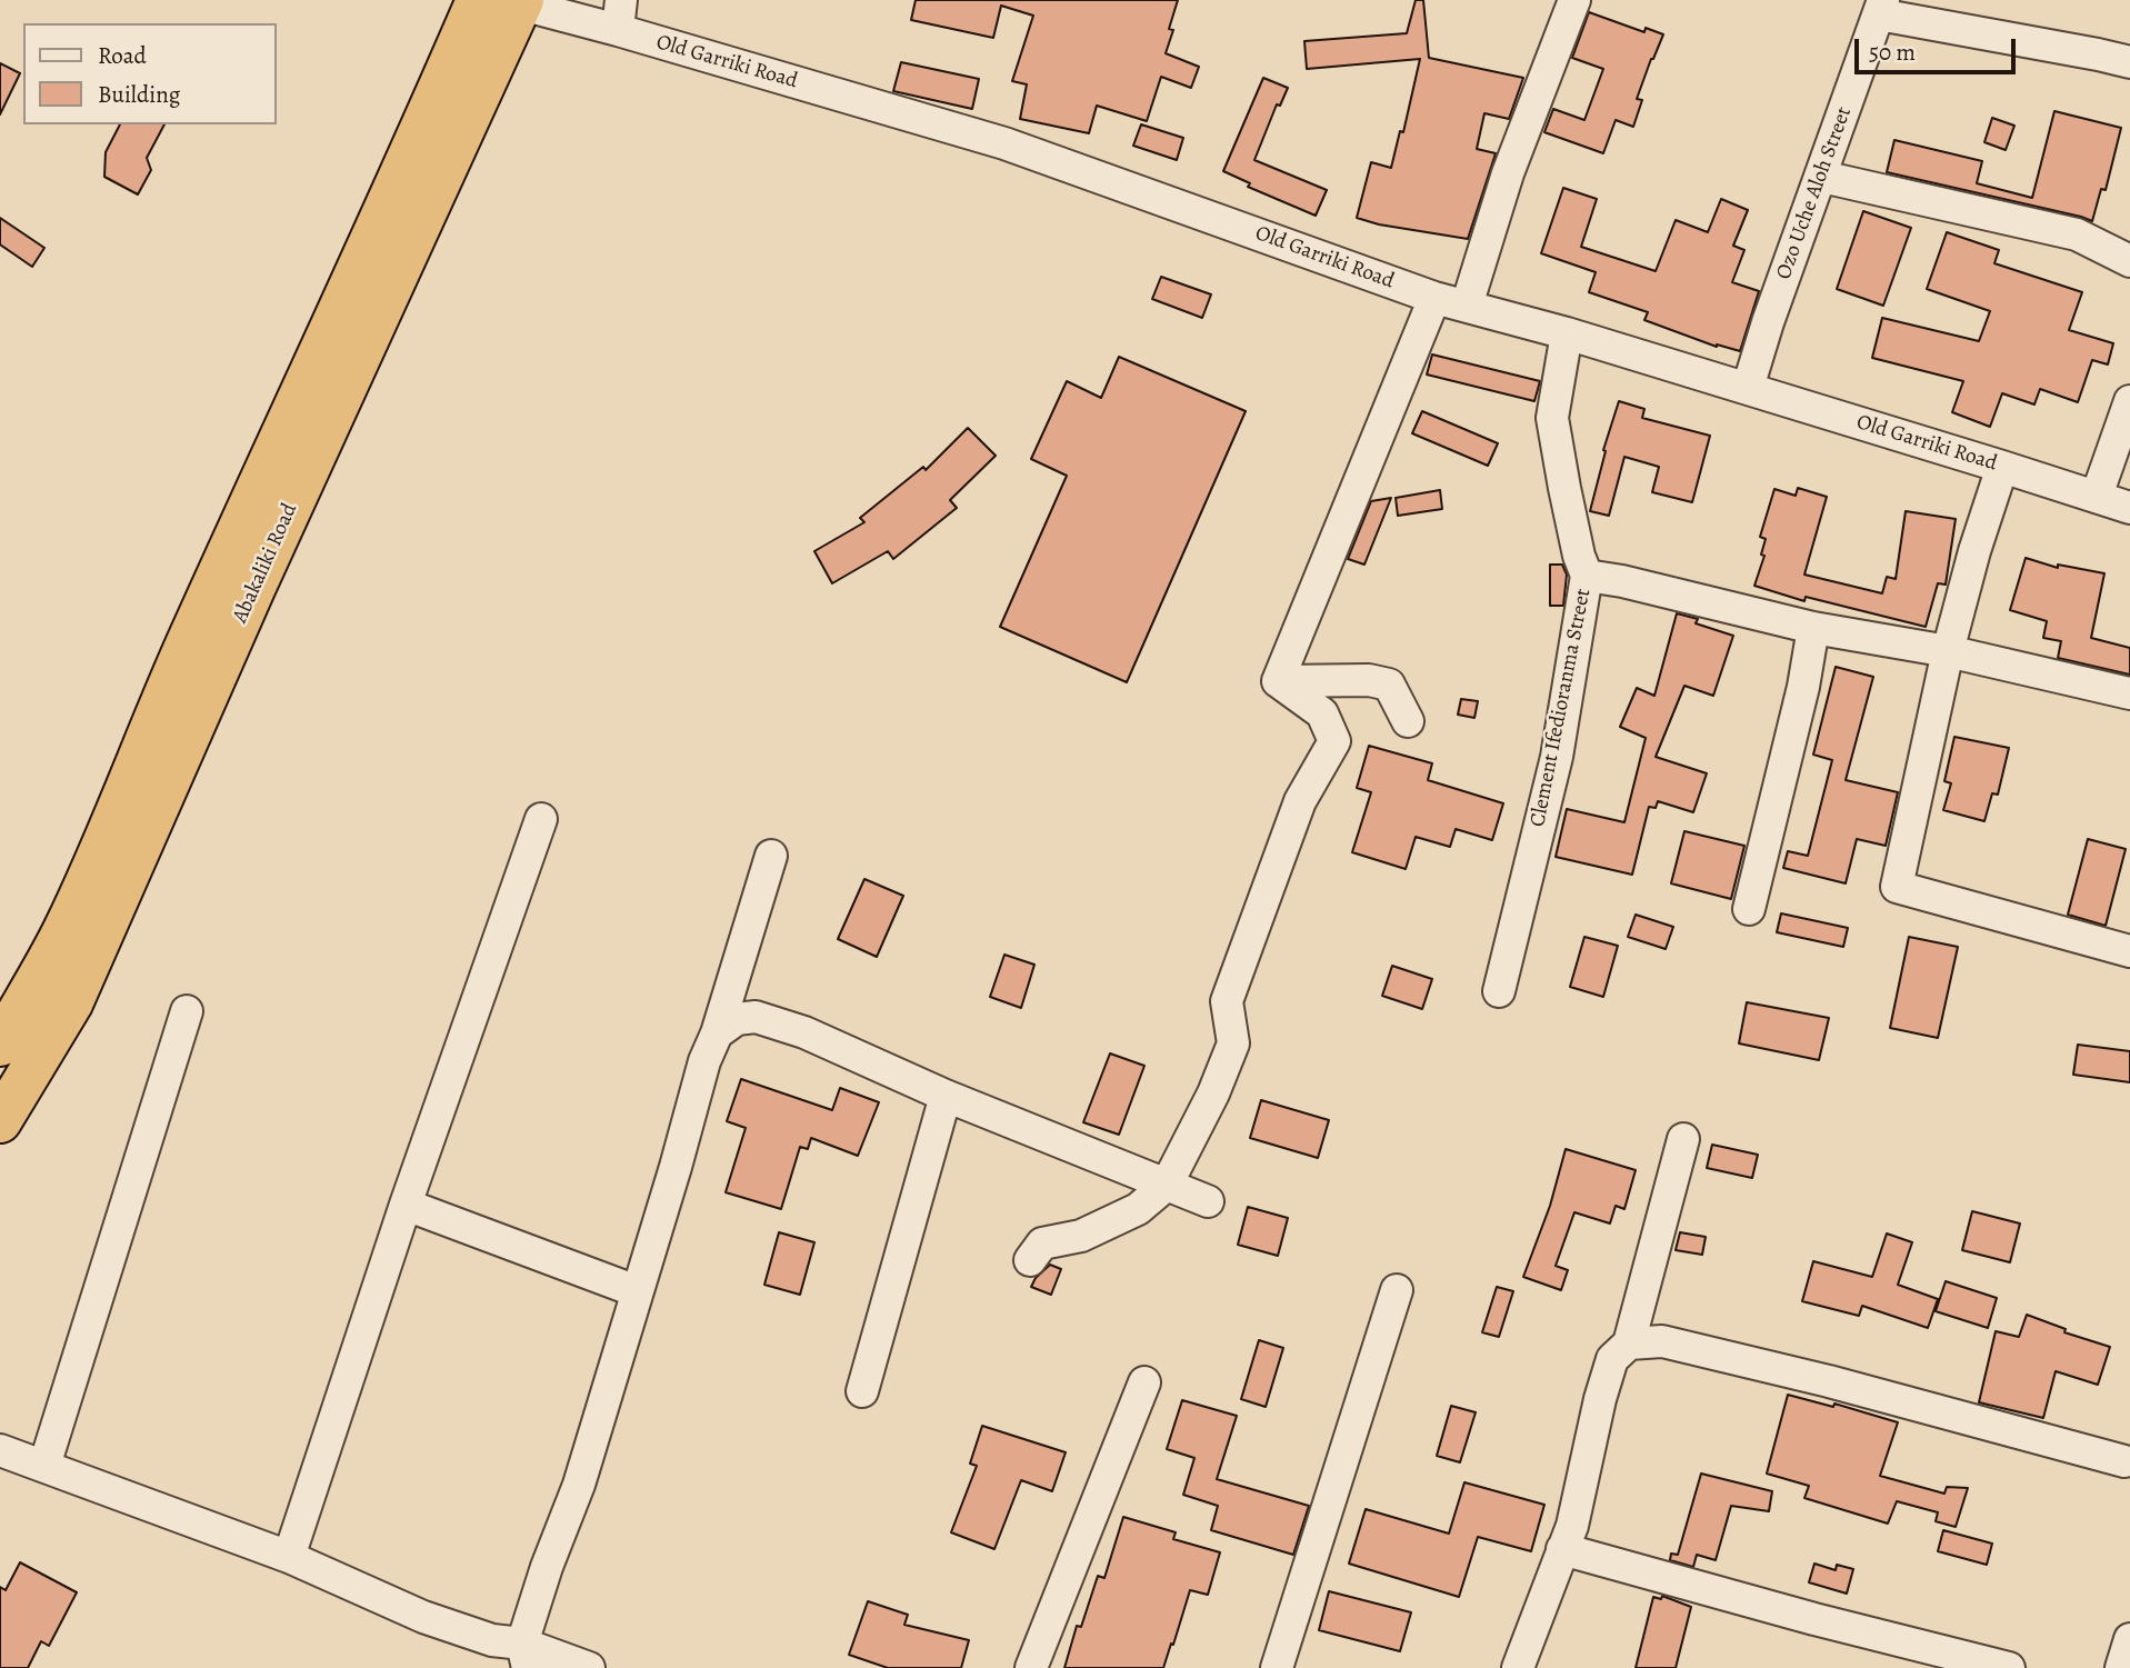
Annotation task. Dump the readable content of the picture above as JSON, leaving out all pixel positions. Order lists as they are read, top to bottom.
{
  "streets": {
    "highway": ["Abakaliki Road"],
    "street": ["Old Garriki Road", "Ozo Uche Aloh Street", "Clement Ifedioranma Street"]
  },
  "crossings": [
    ["Old Garriki Road", "Ozo Uche Aloh Street"],
    ["Old Garriki Road", "Abakaliki Road"],
    ["Old Garriki Road", "Clement Ifedioranma Street"]
  ],
  "legend": ["Road", "Building"],
  "scale_bar": "50 m"
}
